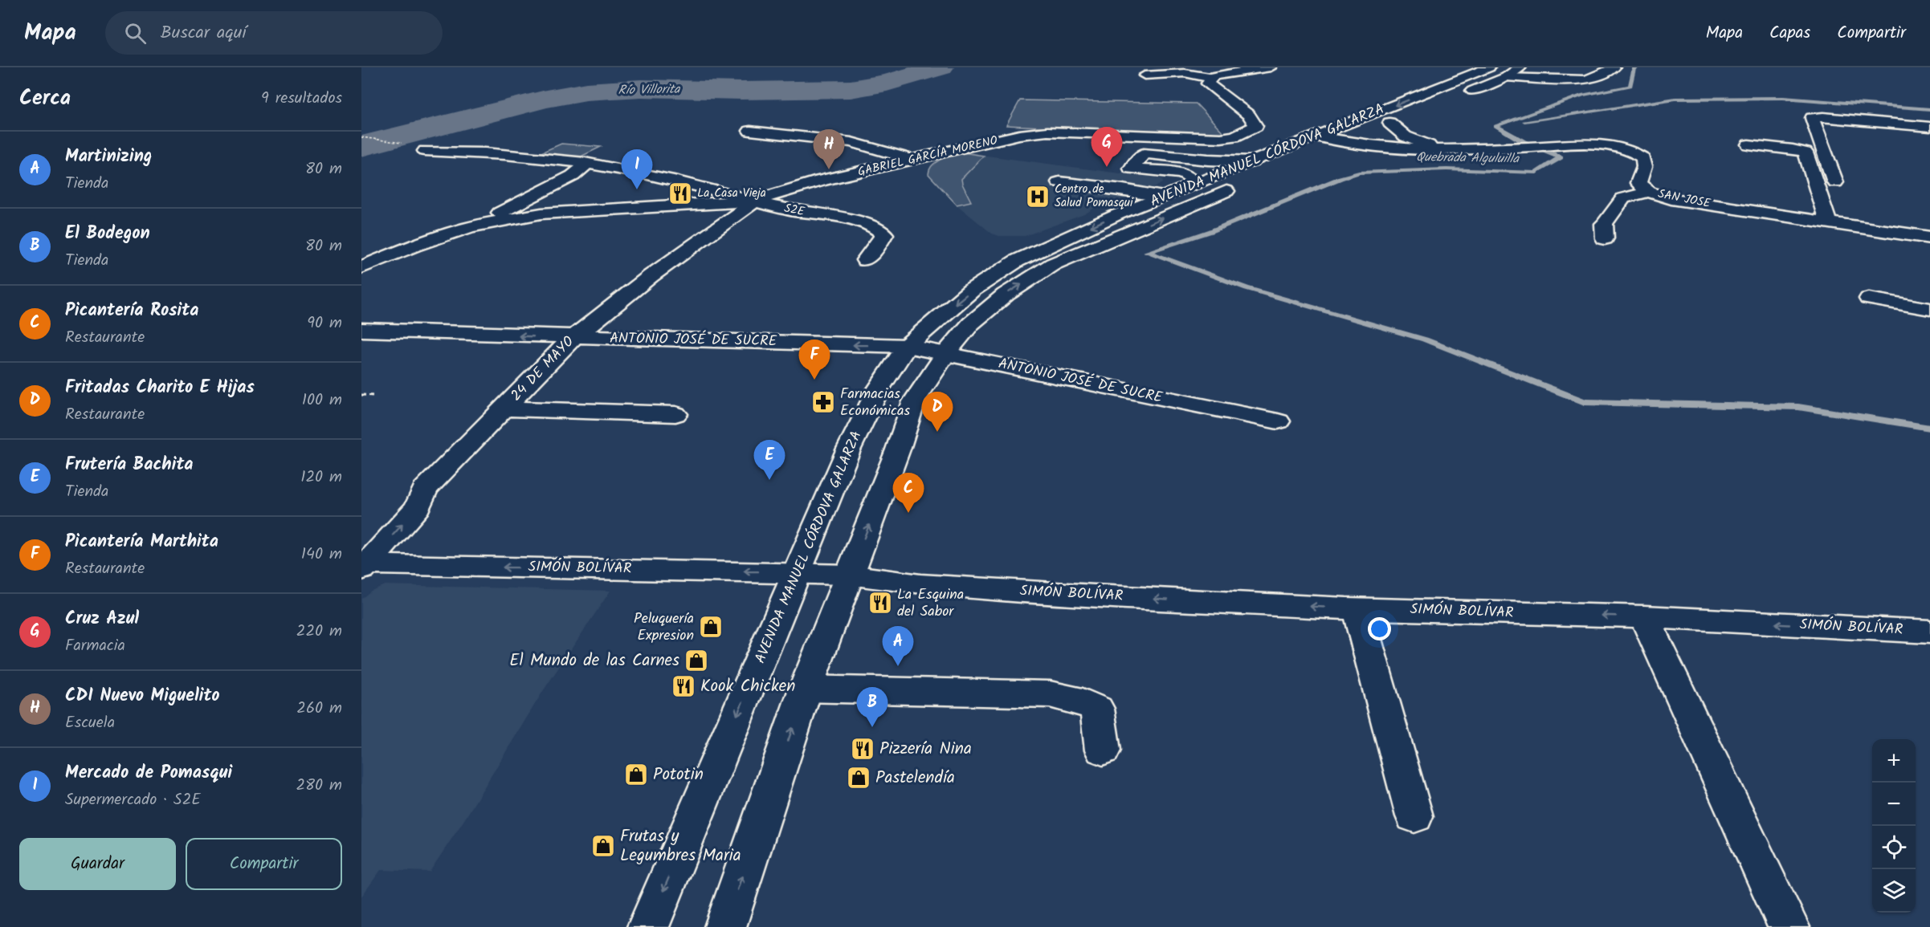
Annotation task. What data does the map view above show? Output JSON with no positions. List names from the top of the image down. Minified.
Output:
{"streets":{"street":["AVENIDA MANUEL CÓRDOVA GALARZA","GABRIEL GARCÍA MORENO","SAN JOSE","S2E","ANTONIO JOSÉ DE SUCRE","24 DE MAYO","SIMÓN BOLÍVAR"]},"crossings":[["AVENIDA MANUEL CÓRDOVA GALARZA","SAN JOSE"],["AVENIDA MANUEL CÓRDOVA GALARZA","ANTONIO JOSÉ DE SUCRE"],["AVENIDA MANUEL CÓRDOVA GALARZA","SIMÓN BOLÍVAR"],["GABRIEL GARCÍA MORENO","S2E"],["GABRIEL GARCÍA MORENO","24 DE MAYO"],["S2E","24 DE MAYO"],["ANTONIO JOSÉ DE SUCRE","24 DE MAYO"],["24 DE MAYO","SIMÓN BOLÍVAR"]],"one_way":["24 DE MAYO","SIMÓN BOLÍVAR"],"water":["Río Villorita","Quebrada Alguluilla"],"places":{"restaurant":["La Casa Vieja","La Esquina del Sabor","Kook Chicken","Pizzería Nina"],"hospital":["Centro de Salud Pomasqui"],"pharmacy":["Farmacias Económicas"],"shop":["Peluquería Expresion","El Mundo de las Carnes","Pototin","Pastelendía","Frutas y Legumbres Maria"]},"page":{"header":"Mapa","search":"Buscar aquí","nav":["Mapa","Capas","Compartir"],"heading":["Cerca","9 resultados"],"pins":["G","H","I","F","D","E","C","A","B"],"list":[{"mark":"A","name":"Martinizing","note":"Tienda","value":"80 m"},{"mark":"B","name":"El Bodegon","note":"Tienda","value":"80 m"},{"mark":"C","name":"Picantería Rosita","note":"Restaurante","value":"90 m"},{"mark":"D","name":"Fritadas Charito E Hijas","note":"Restaurante","value":"100 m"},{"mark":"E","name":"Frutería Bachita","note":"Tienda","value":"120 m"},{"mark":"F","name":"Picantería Marthita","note":"Restaurante","value":"140 m"},{"mark":"G","name":"Cruz Azul","note":"Farmacia","value":"220 m"},{"mark":"H","name":"CDI Nuevo Miguelito","note":"Escuela","value":"260 m"},{"mark":"I","name":"Mercado de Pomasqui","note":"Supermercado · S2E","value":"280 m"}],"map_buttons":["+","−"],"buttons":["Guardar","Compartir"]}}
